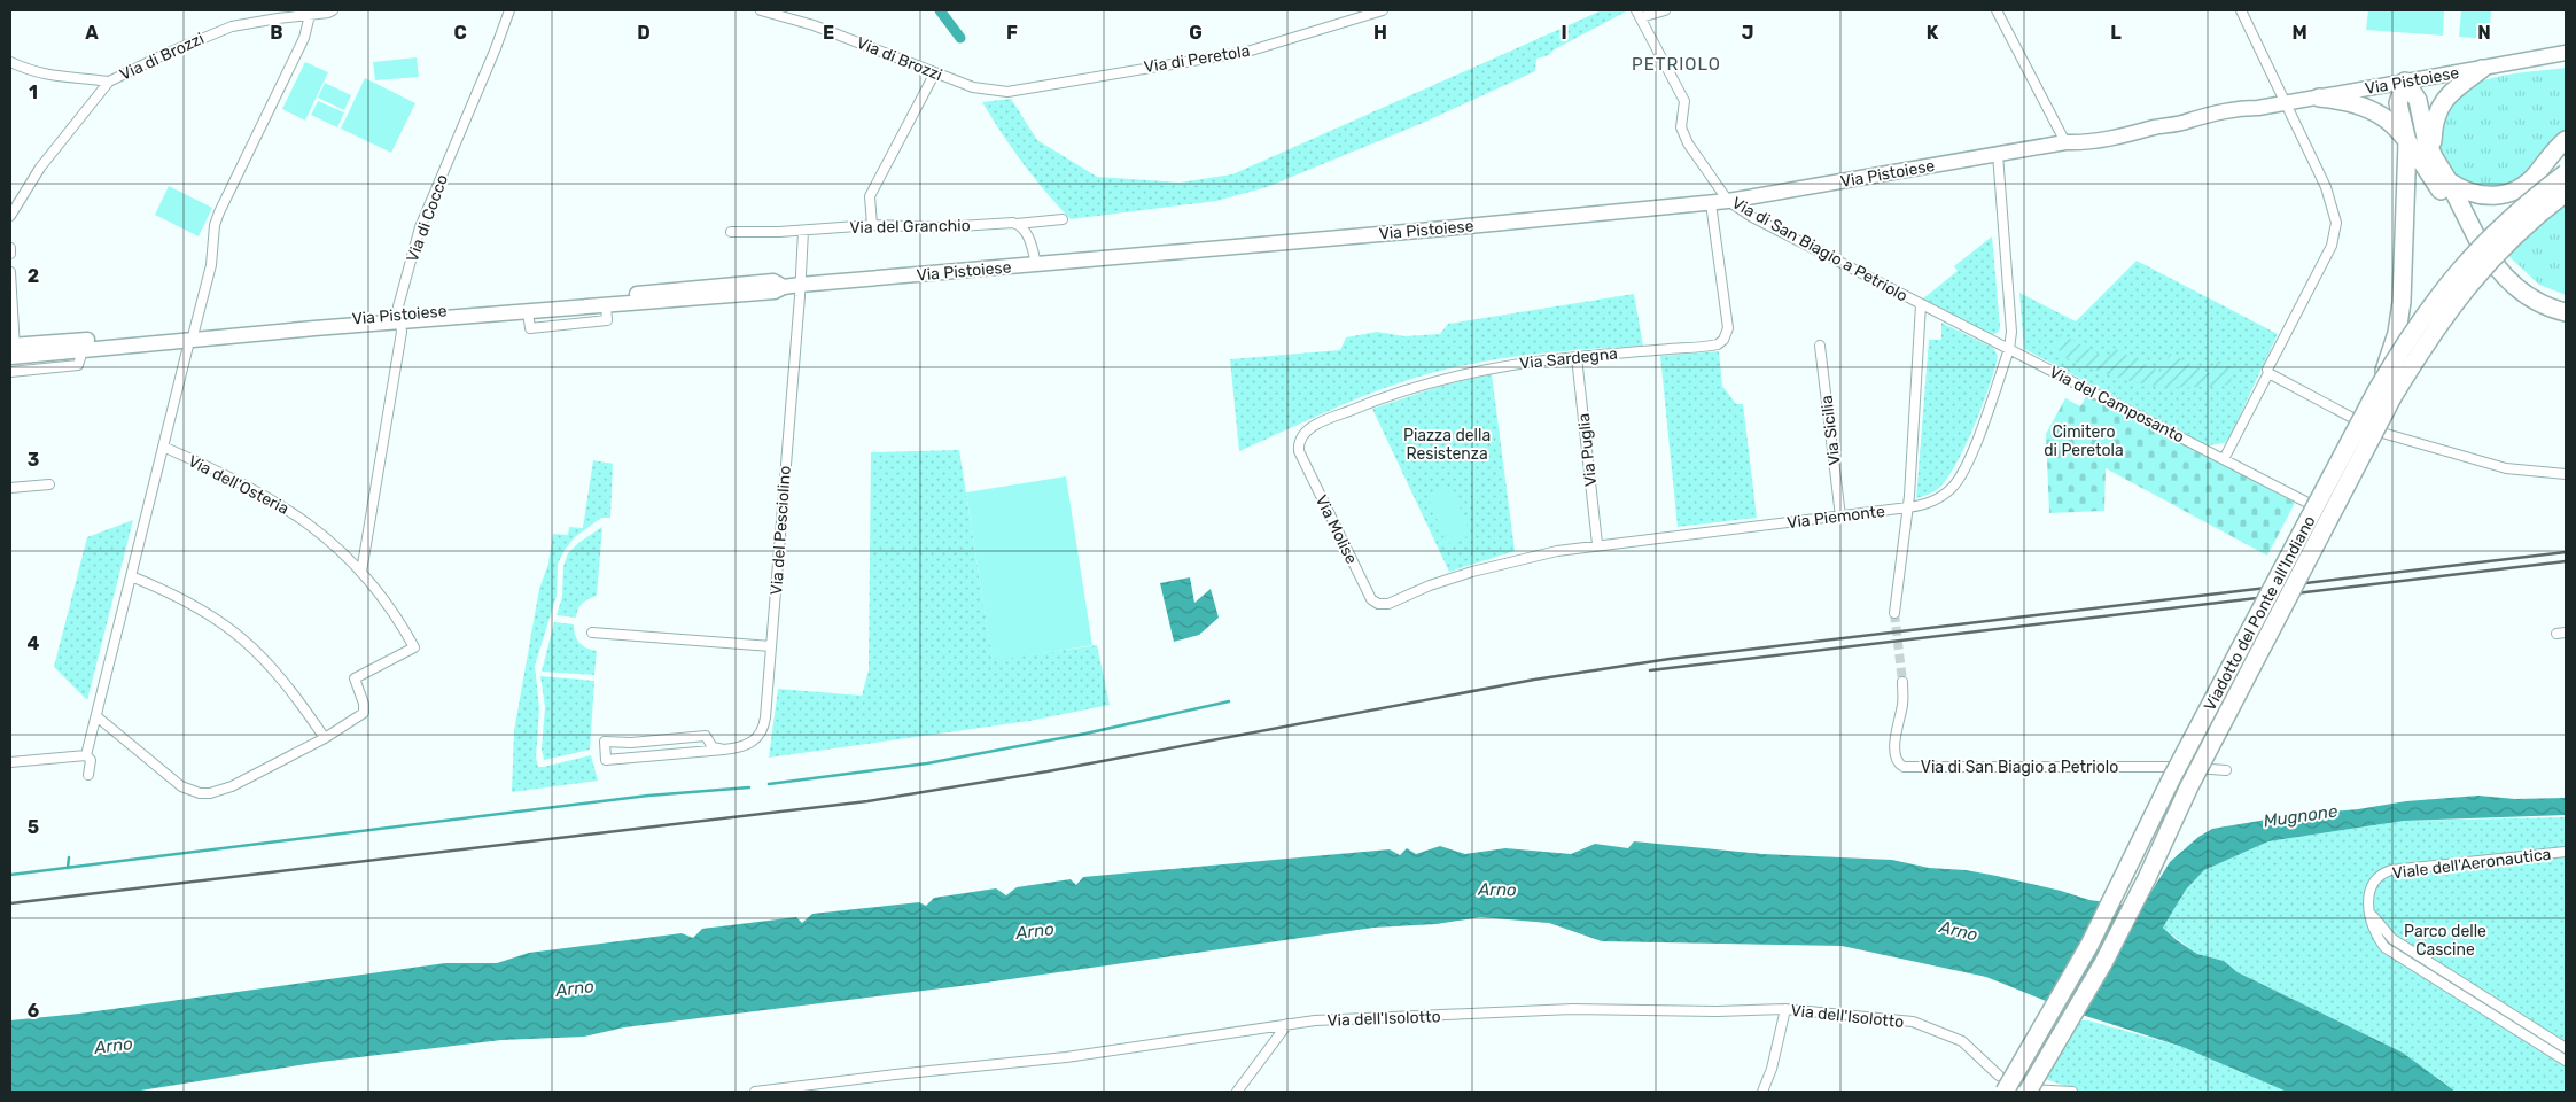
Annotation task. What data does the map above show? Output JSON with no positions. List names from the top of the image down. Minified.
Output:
{"streets":{"highway":["Viadotto del Ponte all'Indiano"],"main road":["Via Pistoiese"],"street":["Via di Brozzi","Via di Peretola","Via di Cocco","Via del Granchio","Via di San Biagio a Petriolo","Via Sardegna","Via del Camposanto","Via Sicilia","Via Puglia","Via dell'Osteria","Via Piemonte","Via Molise","Via del Pesciolino","Viale dell'Aeronautica","Via dell'Isolotto"]},"crossings":[["Via di Brozzi","Via di Peretola"],["Via Pistoiese","Via di Cocco"],["Via Pistoiese","Via di San Biagio a Petriolo"],["Via Pistoiese","Via Sardegna"],["Via Pistoiese","Via Piemonte"],["Via Pistoiese","Via del Pesciolino"],["Via di Cocco","Via dell'Osteria"],["Via di San Biagio a Petriolo","Via del Camposanto"],["Via di San Biagio a Petriolo","Via Piemonte"],["Via Sardegna","Via Puglia"],["Via Sardegna","Via Molise"],["Via del Camposanto","Via Piemonte"],["Via Sicilia","Via Piemonte"],["Via Puglia","Via Piemonte"],["Via Piemonte","Via Molise"],["Viadotto del Ponte all'Indiano","Via dell'Isolotto"]],"districts":["PETRIOLO"],"water":["Mugnone","Arno"],"parks":["Cimitero di Peretola","Piazza della Resistenza","Parco delle Cascine"],"grid":{"columns":["A","B","C","D","E","F","G","H","I","J","K","L","M","N"],"rows":["1","2","3","4","5","6"]}}
